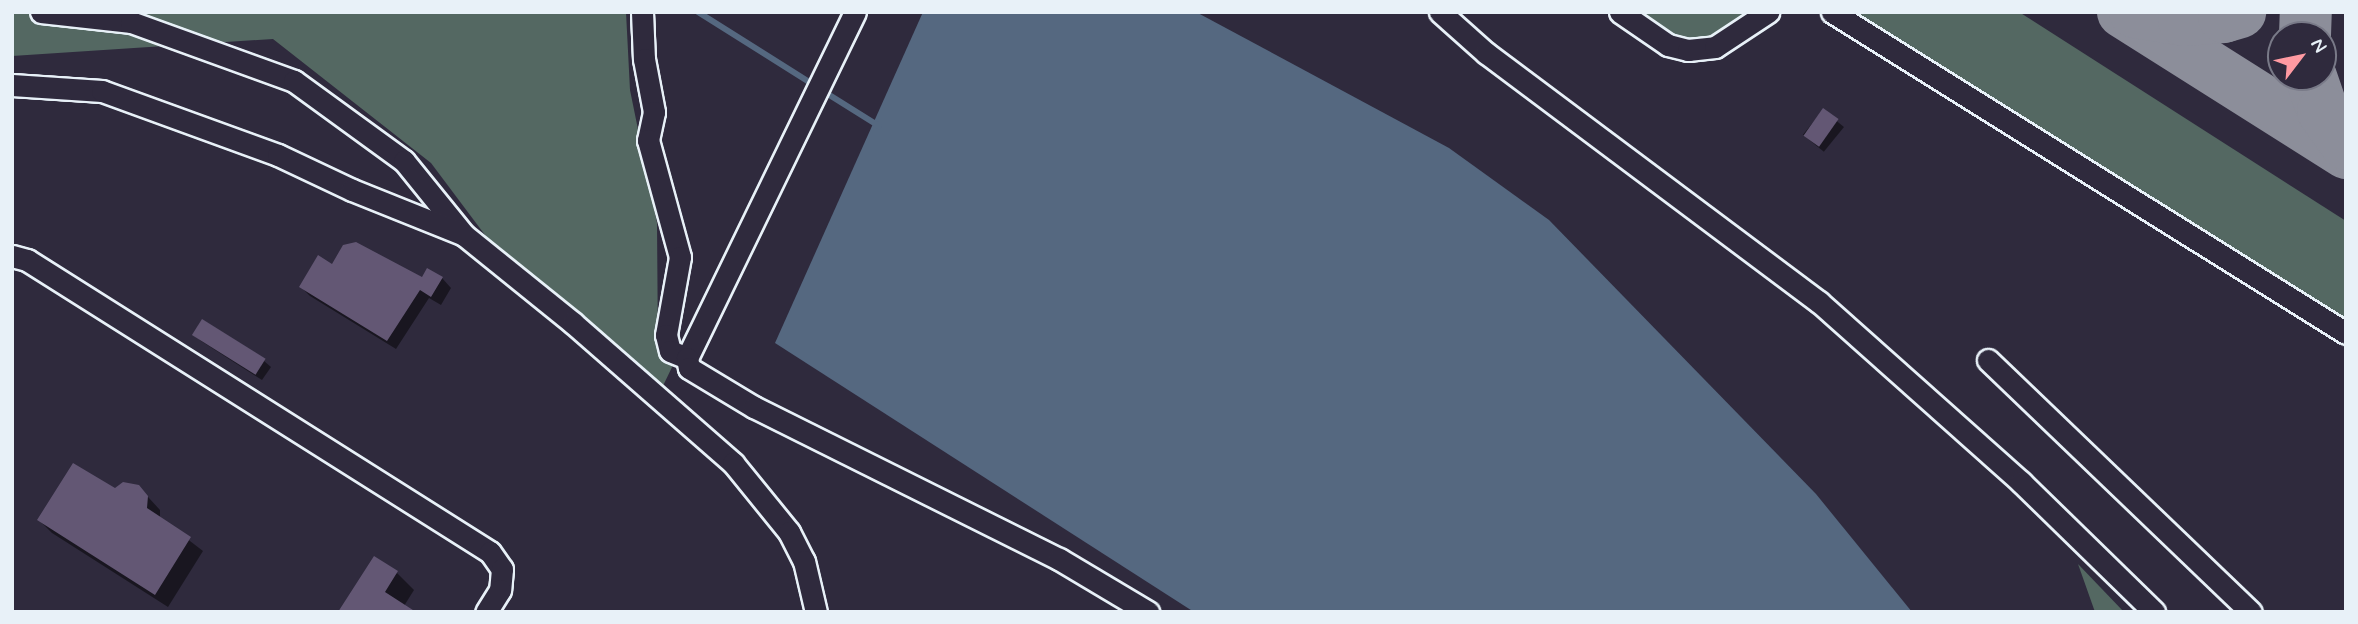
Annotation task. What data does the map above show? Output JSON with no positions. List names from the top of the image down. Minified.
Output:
{"north":"top right"}
